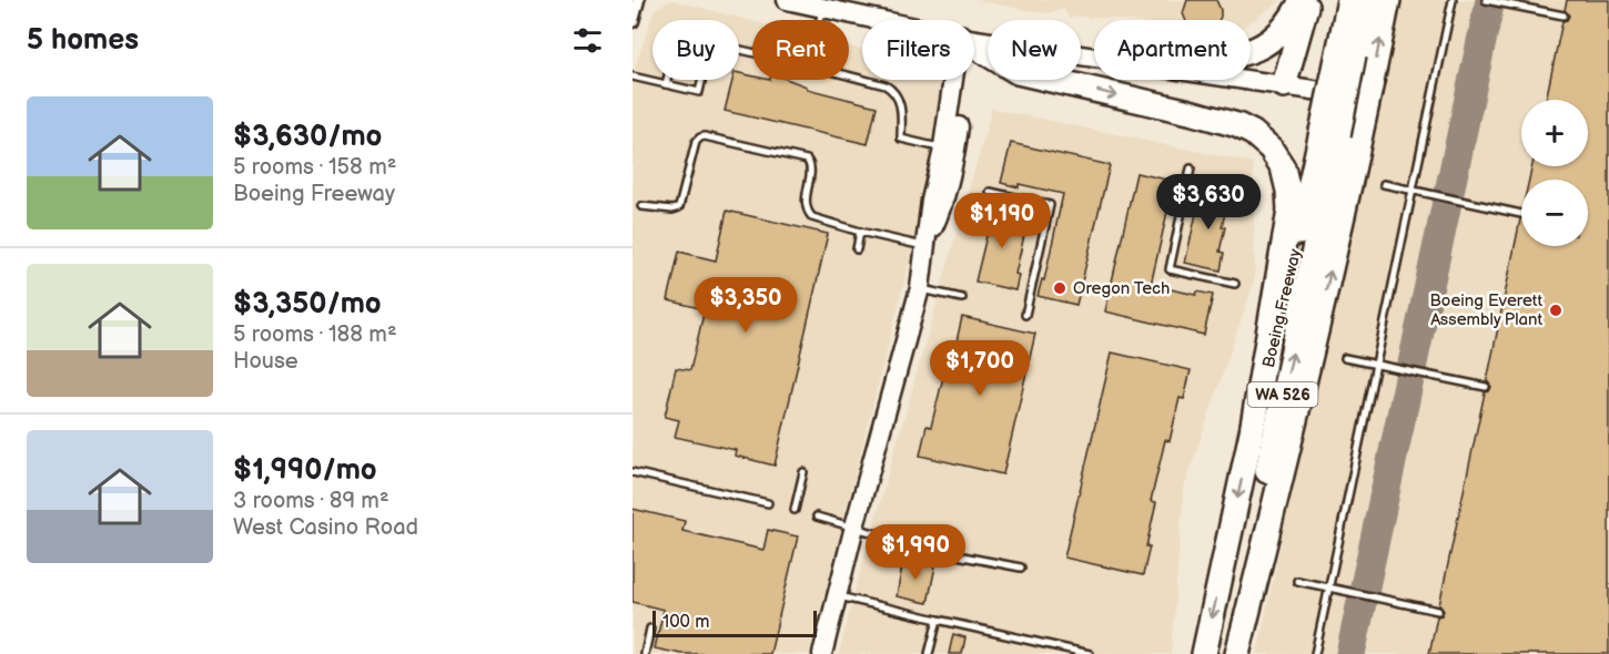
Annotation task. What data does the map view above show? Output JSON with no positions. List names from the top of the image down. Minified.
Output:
{"streets":{"highway":["Boeing Freeway","WA 526"]},"places":["Oregon Tech","Boeing Everett Assembly Plant"],"scale_bar":"100 m","page":{"heading":"5 homes","chip":["Buy","Rent","Filters","New","Apartment"],"list":[{"name":"$3,630/mo","note":"5 rooms · 158 m² · Boeing Freeway"},{"name":"$3,350/mo","note":"5 rooms · 188 m² · House"},{"name":"$1,990/mo","note":"3 rooms · 89 m² · West Casino Road"}],"map_buttons":["+","−"],"price":["$3,630","$1,190","$3,350","$1,700","$1,990"],"scale":"100 m"}}
